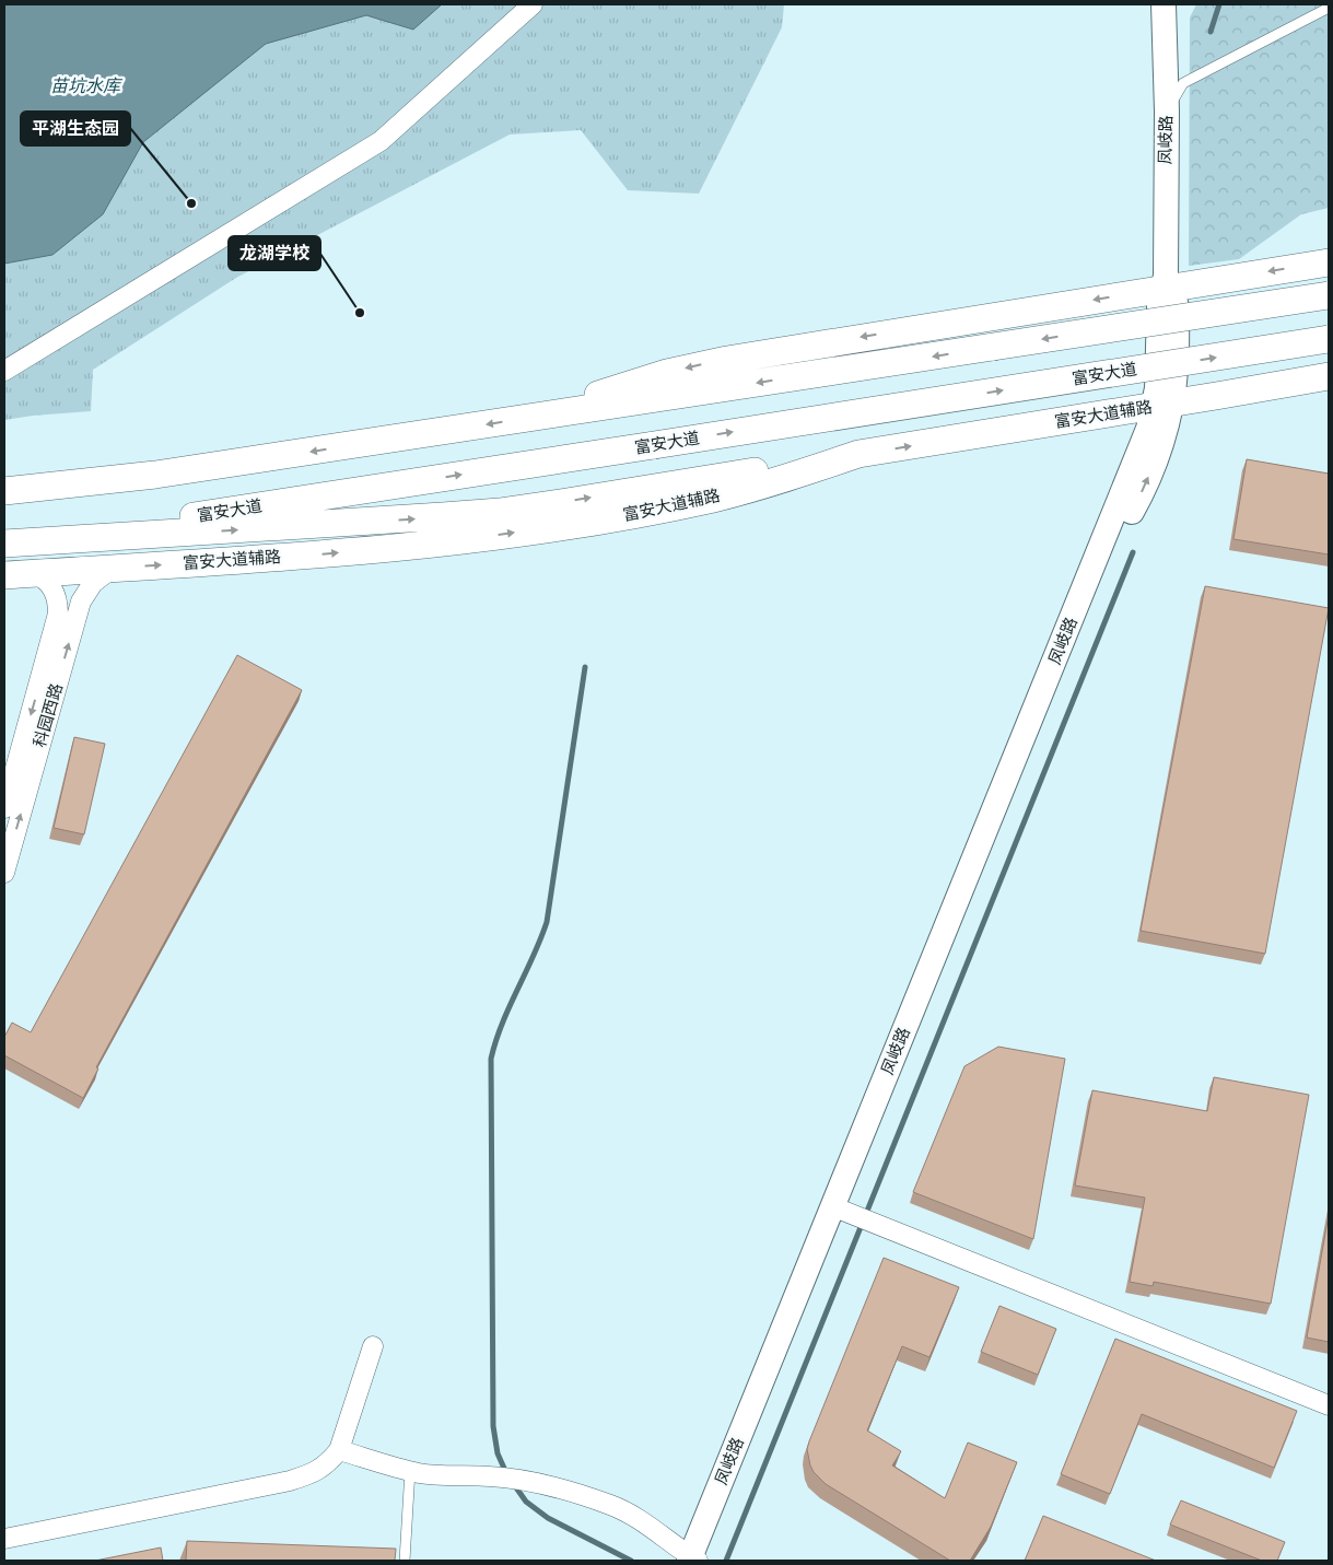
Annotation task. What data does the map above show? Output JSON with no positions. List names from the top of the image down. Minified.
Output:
{"streets":{"main road":["富安大道","富安大道辅路"],"street":["凤岐路","科园西路"]},"crossings":[["凤岐路","富安大道辅路"],["富安大道辅路","科园西路"]],"water":["苗坑水库"],"places":["平湖生态园","龙湖学校"]}
